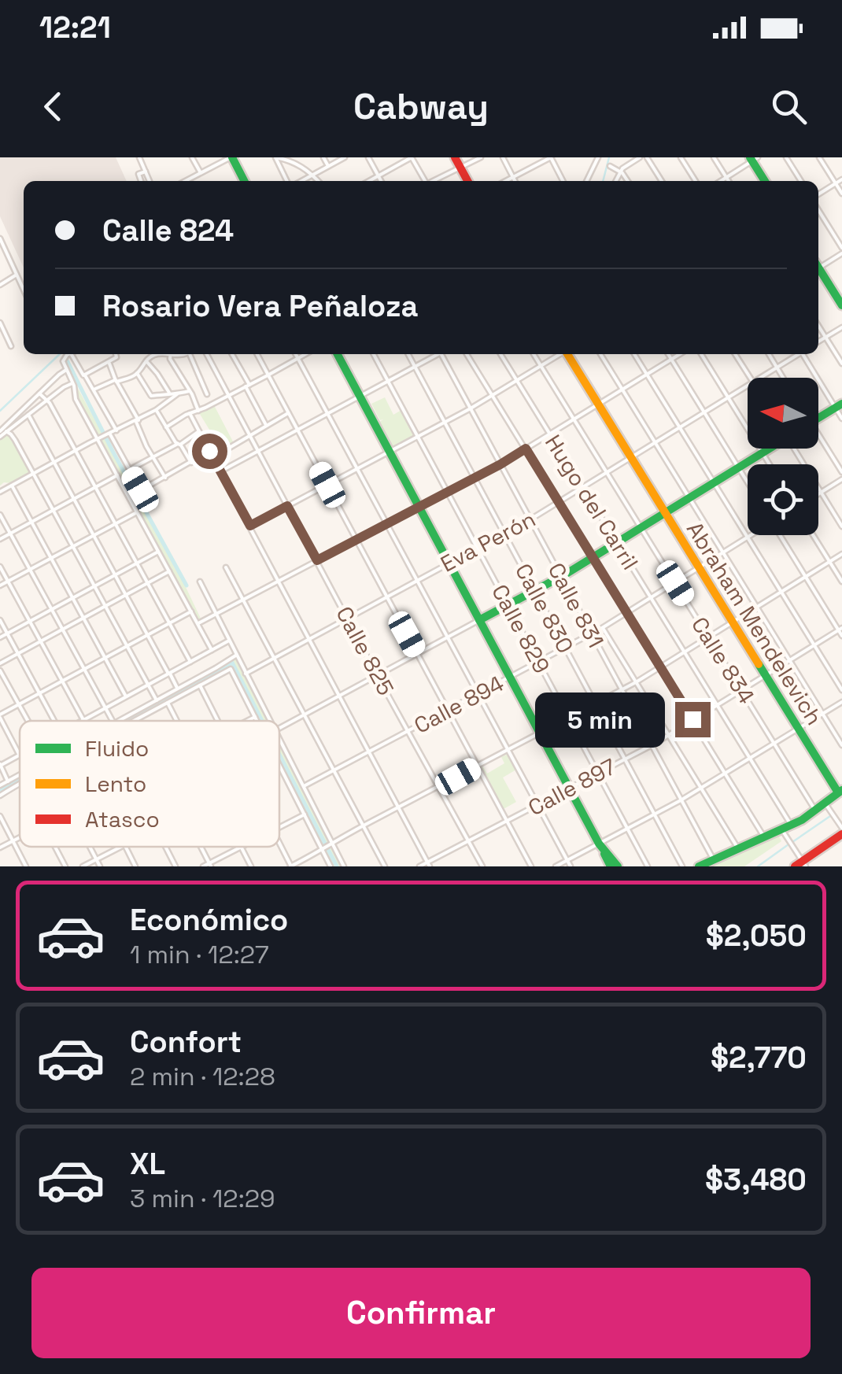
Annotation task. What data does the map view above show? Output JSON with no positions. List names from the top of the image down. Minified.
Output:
{"streets":{"street":["Hugo del Carril","Eva Perón","Calle 831","Calle 830","Abraham Mendelevich","Calle 829","Calle 825","Calle 834","Calle 894","Calle 897"]},"crossings":[["Hugo del Carril","Eva Perón"],["Hugo del Carril","Calle 894"],["Hugo del Carril","Calle 897"],["Eva Perón","Calle 831"],["Eva Perón","Calle 830"],["Eva Perón","Abraham Mendelevich"],["Eva Perón","Calle 829"],["Eva Perón","Calle 825"],["Eva Perón","Calle 834"],["Calle 831","Calle 894"],["Calle 831","Calle 897"],["Calle 830","Calle 894"],["Calle 830","Calle 897"],["Abraham Mendelevich","Calle 894"],["Abraham Mendelevich","Calle 897"],["Calle 829","Calle 894"],["Calle 829","Calle 897"],["Calle 825","Calle 894"],["Calle 825","Calle 897"],["Calle 834","Calle 894"],["Calle 834","Calle 897"]],"legend":["Fluido","Lento","Atasco"],"north":"left","page":{"status":"12:21","header":"Cabway","banner":["Calle 824","Rosario Vera Peñaloza"],"bubble":"5 min","list":[{"name":"Económico","note":"1 min · 12:27","value":"$2,050"},{"name":"Confort","note":"2 min · 12:28","value":"$2,770"},{"name":"XL","note":"3 min · 12:29","value":"$3,480"}],"buttons":"Confirmar"}}
